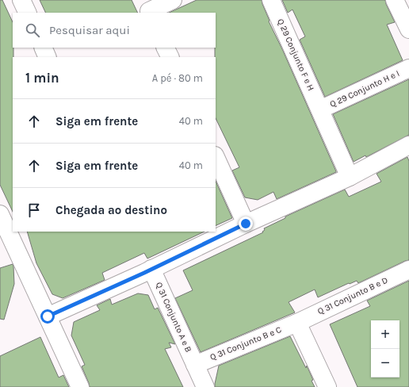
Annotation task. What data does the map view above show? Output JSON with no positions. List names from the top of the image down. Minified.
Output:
{"streets":{"street":["Q 29 Conjunto F e H","Q 29 Conjunto H e I","Q 31 Conjunto B e D","Q 31 Conjunto A e B","Q 31 Conjunto B e C"]},"crossings":[["Q 29 Conjunto F e H","Q 29 Conjunto H e I"],["Q 31 Conjunto B e D","Q 31 Conjunto B e C"],["Q 31 Conjunto A e B","Q 31 Conjunto B e C"]],"page":{"search":"Pesquisar aqui","heading":["1 min","A pé · 80 m"],"list":[["Siga em frente","40 m"],["Siga em frente","40 m"],"Chegada ao destino"],"map_buttons":["+","−"]}}
